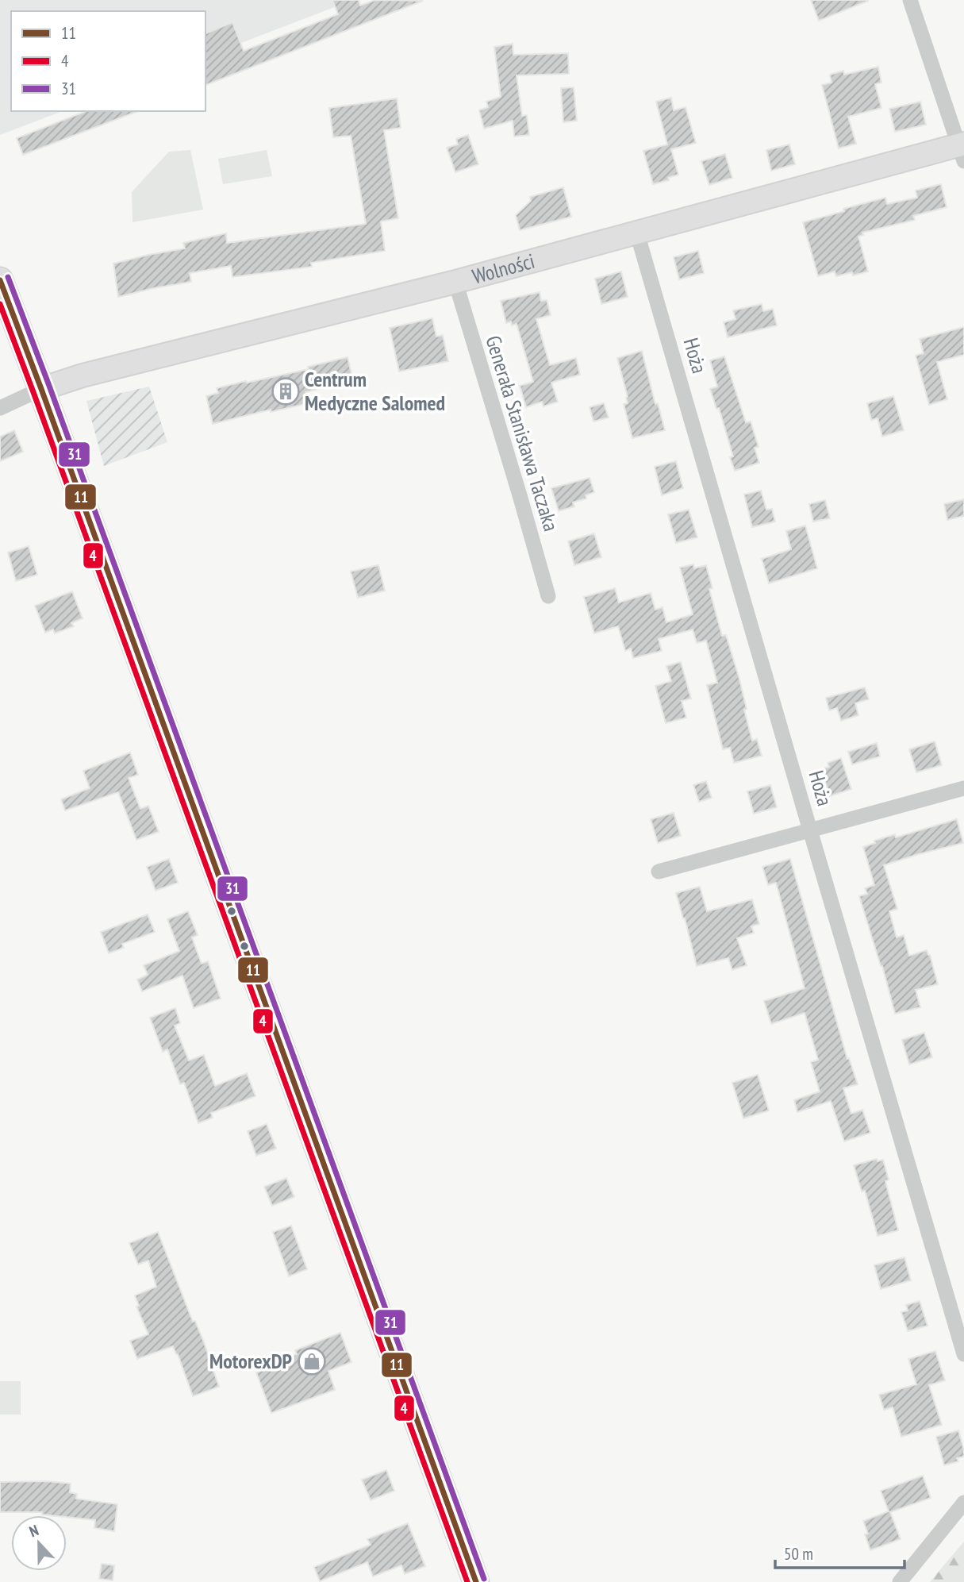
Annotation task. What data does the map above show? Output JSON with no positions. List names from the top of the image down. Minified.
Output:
{"streets":{"street":["Wolności","Hoża","Generała Stanisława Taczaka"]},"crossings":[["Wolności","Hoża"],["Wolności","Generała Stanisława Taczaka"]],"places":{"building":["Centrum Medyczne Salomed"],"shop":["MotorexDP"]},"lines":["transit line 31","transit line 11","transit line 4"],"legend":["11","4","31"],"scale_bar":"50 m","north":"top"}
